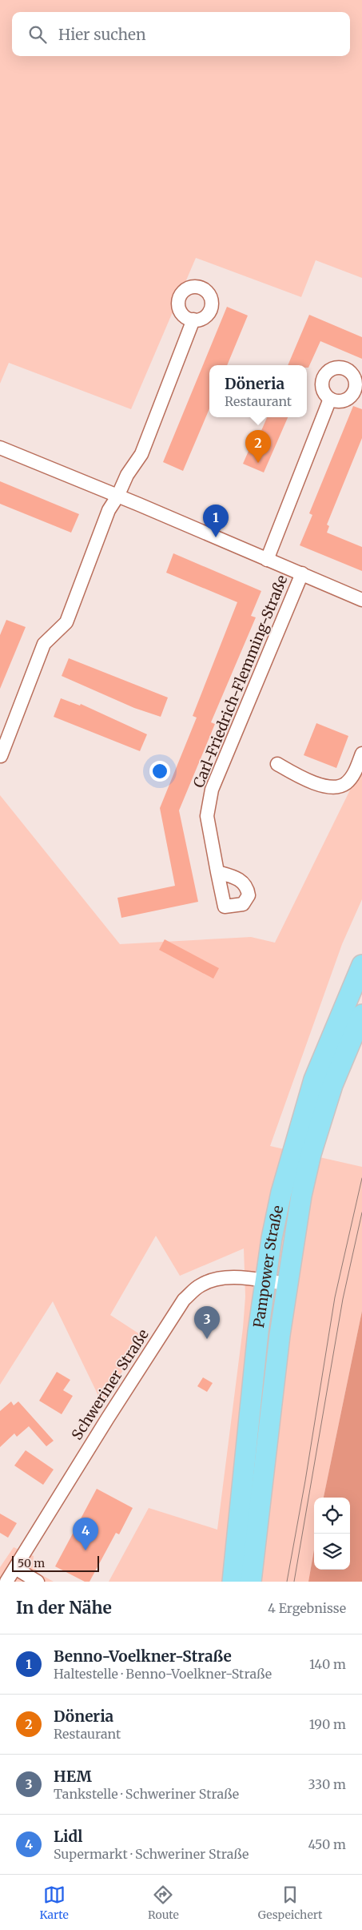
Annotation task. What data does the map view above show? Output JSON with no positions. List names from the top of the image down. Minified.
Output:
{"streets":{"main road":["Pampower Straße"],"street":["Carl-Friedrich-Flemming-Straße","Schweriner Straße"]},"crossings":[["Pampower Straße","Schweriner Straße"]],"scale_bar":"50 m","page":{"search":"Hier suchen","popup":["Döneria","Restaurant"],"pins":["2","1","3","4"],"scale":"50 m","heading":["In der Nähe","4 Ergebnisse"],"list":[{"mark":"1","name":"Benno-Voelkner-Straße","note":"Haltestelle · Benno-Voelkner-Straße","value":"140 m"},{"mark":"2","name":"Döneria","note":"Restaurant","value":"190 m"},{"mark":"3","name":"HEM","note":"Tankstelle · Schweriner Straße","value":"330 m"},{"mark":"4","name":"Lidl","note":"Supermarkt · Schweriner Straße","value":"450 m"}],"nav":["Karte","Route","Gespeichert"]}}
